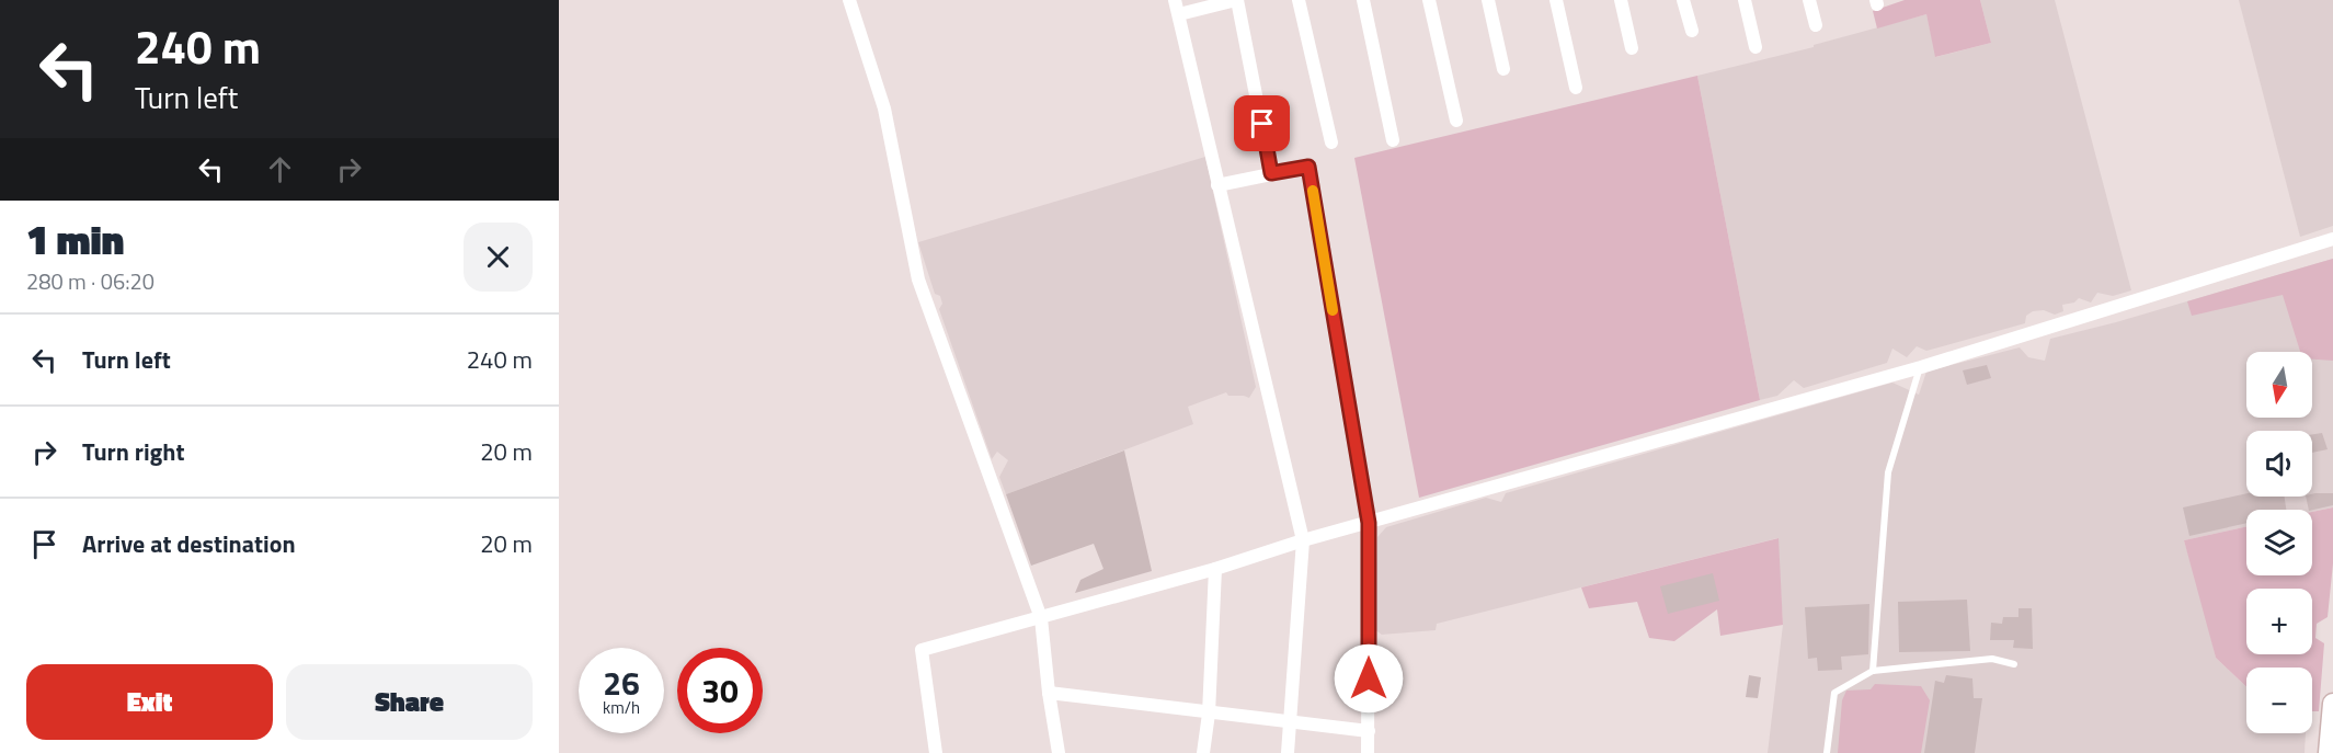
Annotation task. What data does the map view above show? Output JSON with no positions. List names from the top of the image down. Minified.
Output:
{"north":"bottom","page":{"turn":["240 m","Turn left"],"heading":["1 min","280 m · 06:20"],"list":[{"name":"Turn left","value":"240 m"},{"name":"Turn right","value":"20 m"},{"name":"Arrive at destination","value":"20 m"}],"map_buttons":["+","−"],"speed":"26 km/h","limit":"30","buttons":["Exit","Share"]}}
